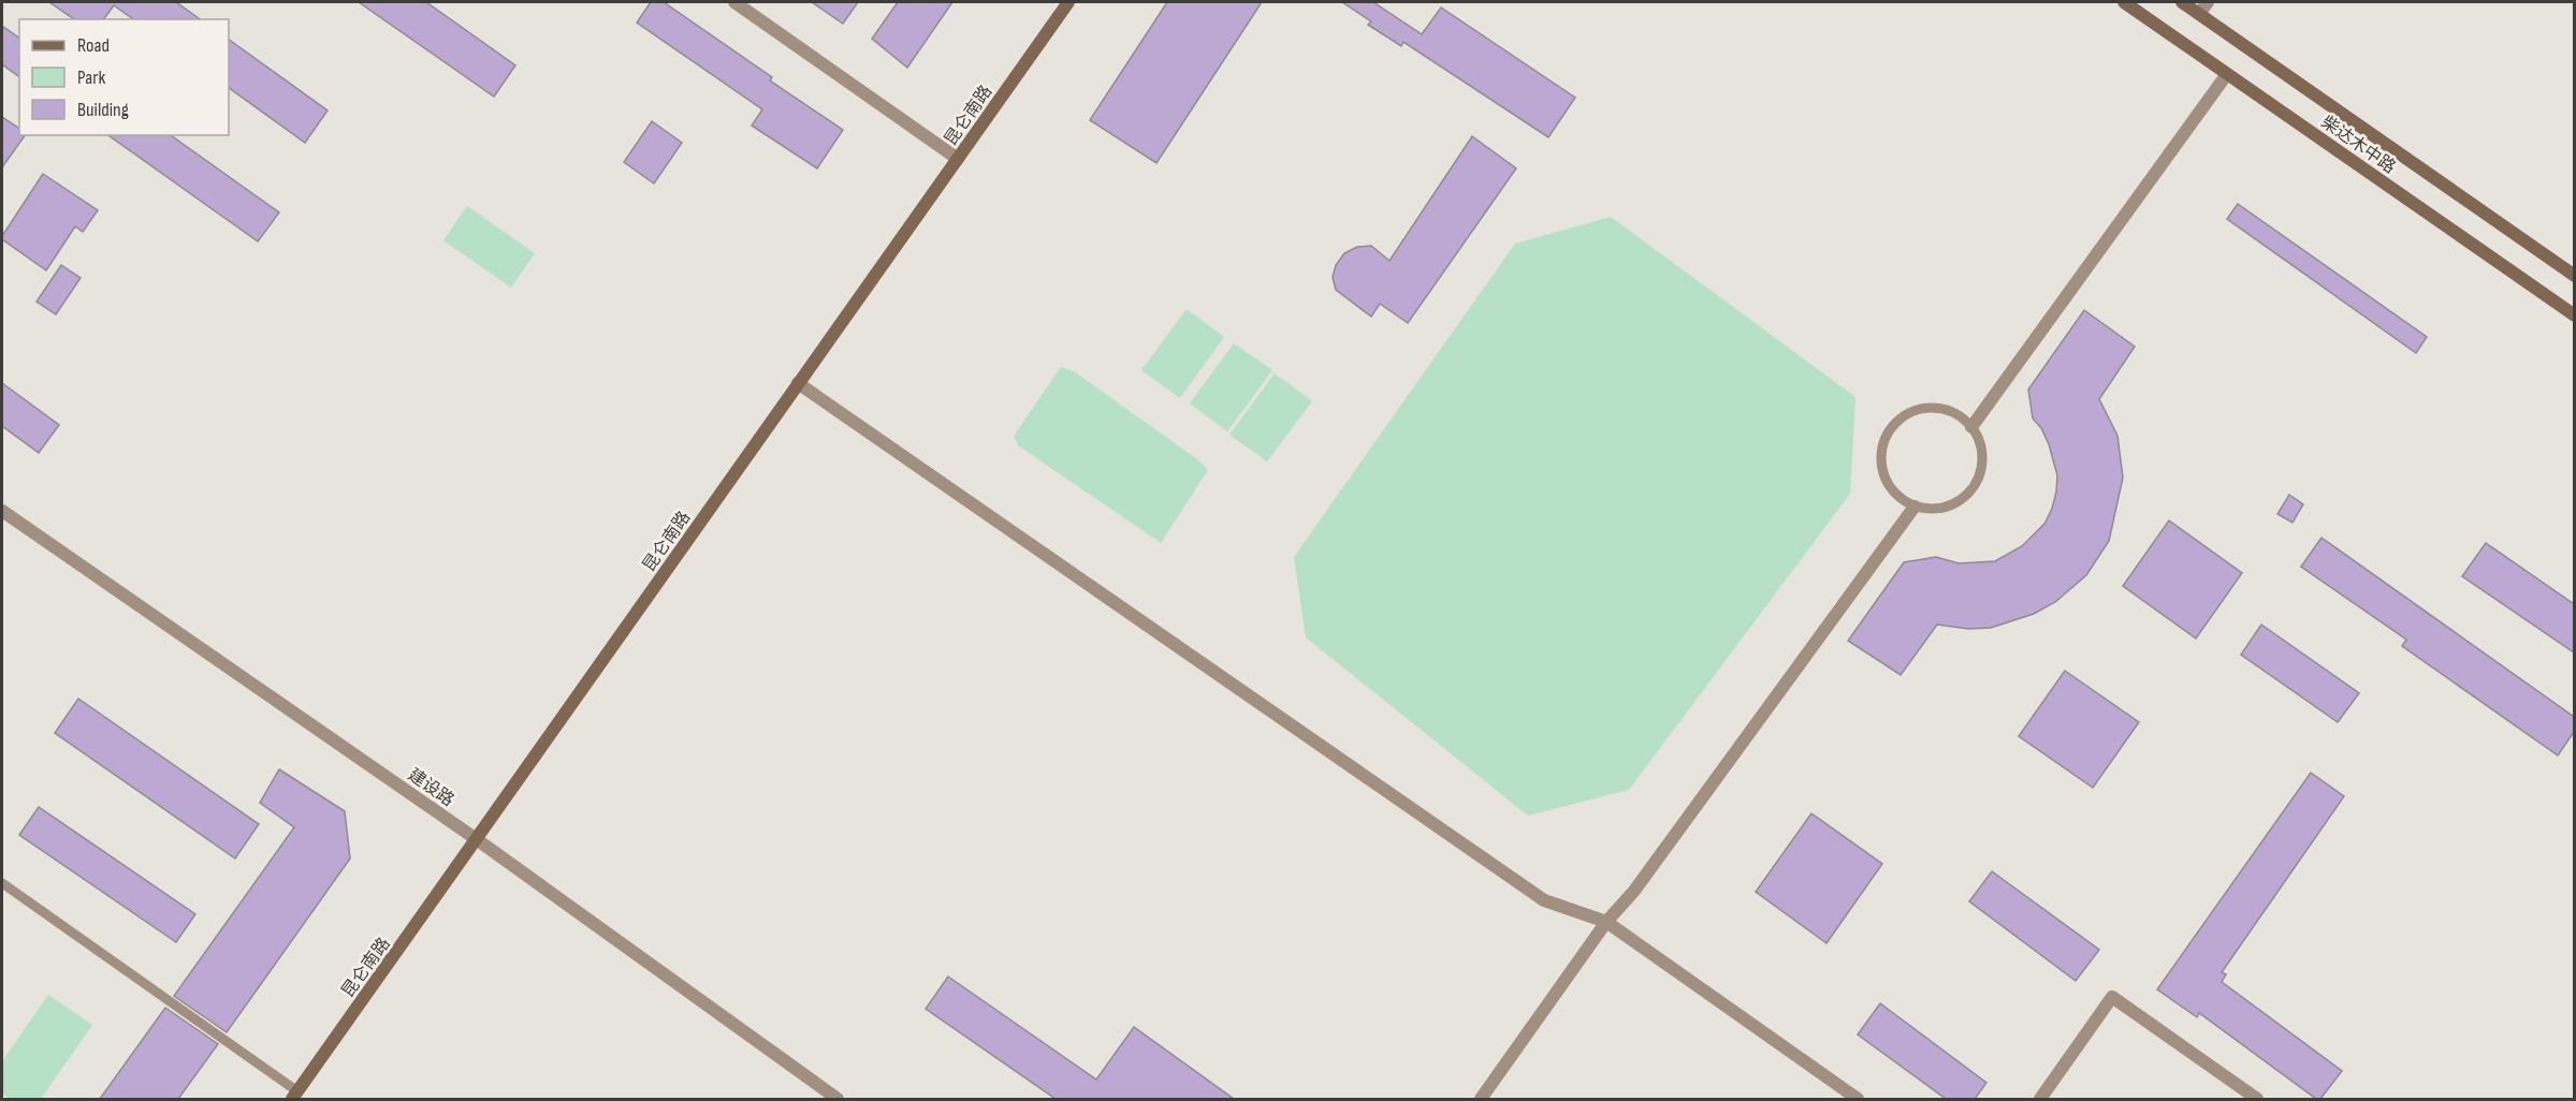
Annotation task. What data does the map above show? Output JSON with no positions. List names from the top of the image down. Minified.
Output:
{"streets":{"main road":["昆仑南路","柴达木中路"],"street":["建设路"]},"crossings":[["昆仑南路","建设路"]],"legend":["Road","Park","Building"]}
